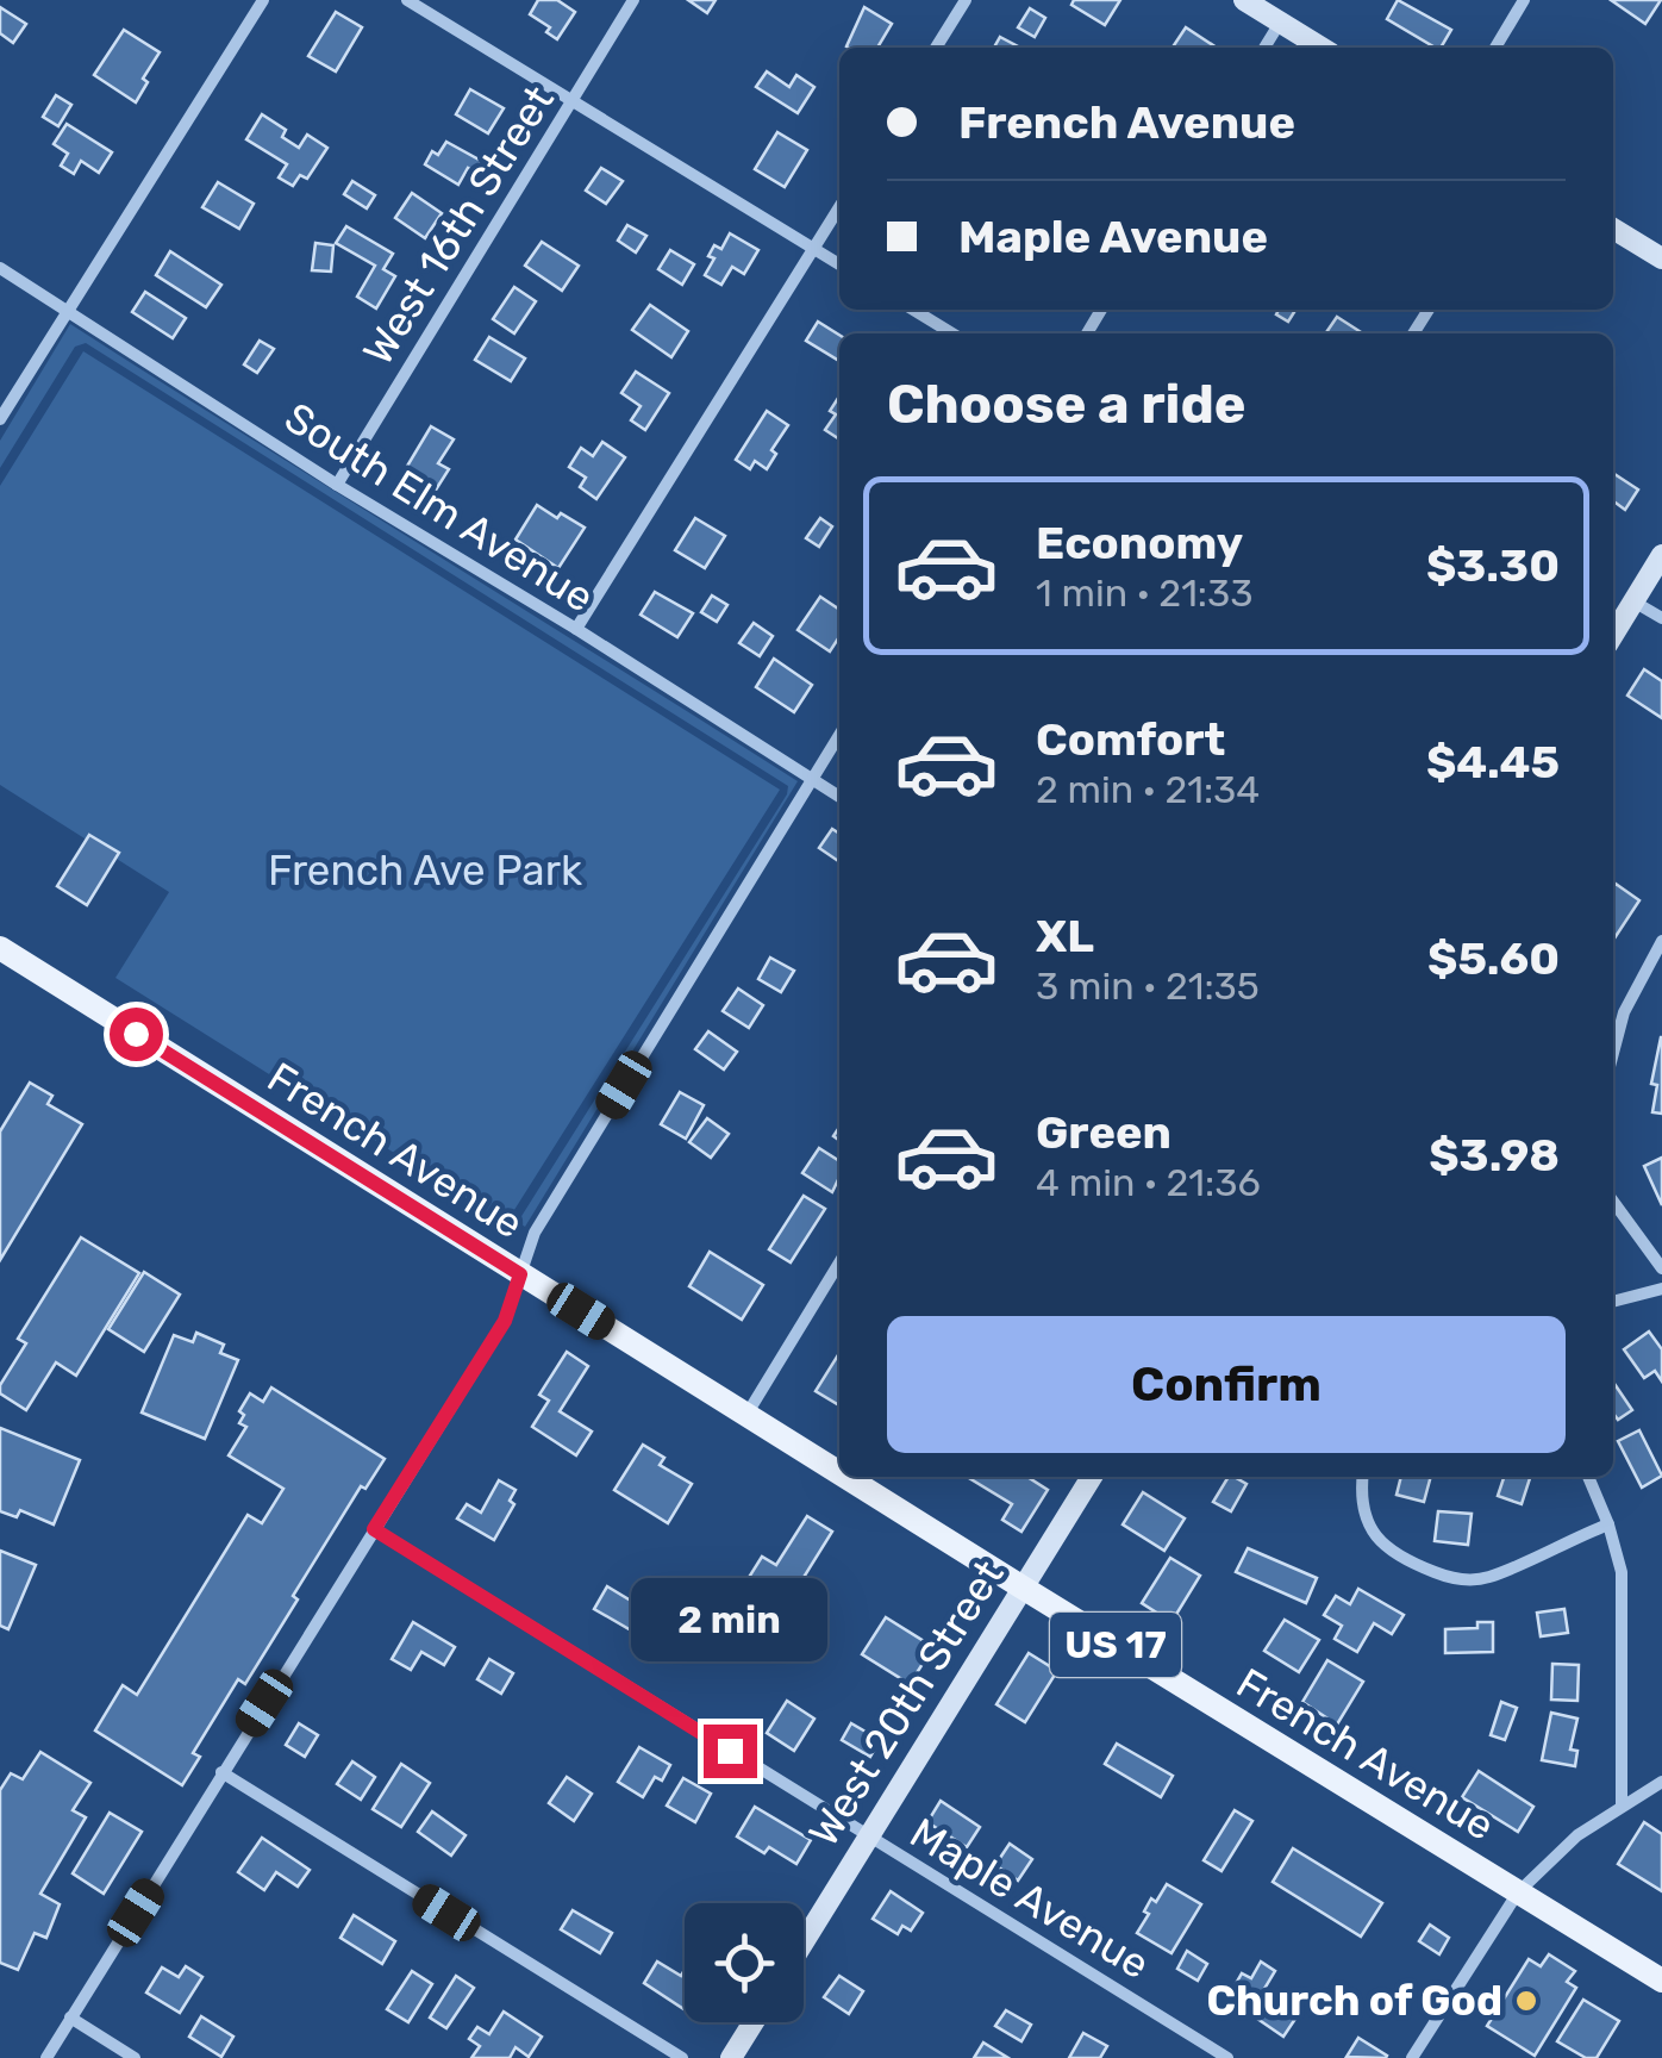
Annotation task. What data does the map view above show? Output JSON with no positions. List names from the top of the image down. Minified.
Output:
{"streets":{"main road":["French Avenue","US 17"],"street":["West 16th Street","South Elm Avenue","West 20th Street","Maple Avenue"]},"crossings":[["West 16th Street","South Elm Avenue"],["French Avenue","West 20th Street"],["West 20th Street","Maple Avenue"]],"parks":["French Ave Park"],"places":["Church of God"],"page":{"banner":["French Avenue","Maple Avenue"],"heading":"Choose a ride","list":[{"name":"Economy","note":"1 min · 21:33","value":"$3.30"},{"name":"Comfort","note":"2 min · 21:34","value":"$4.45"},{"name":"XL","note":"3 min · 21:35","value":"$5.60"},{"name":"Green","note":"4 min · 21:36","value":"$3.98"}],"buttons":"Confirm","bubble":"2 min"}}
